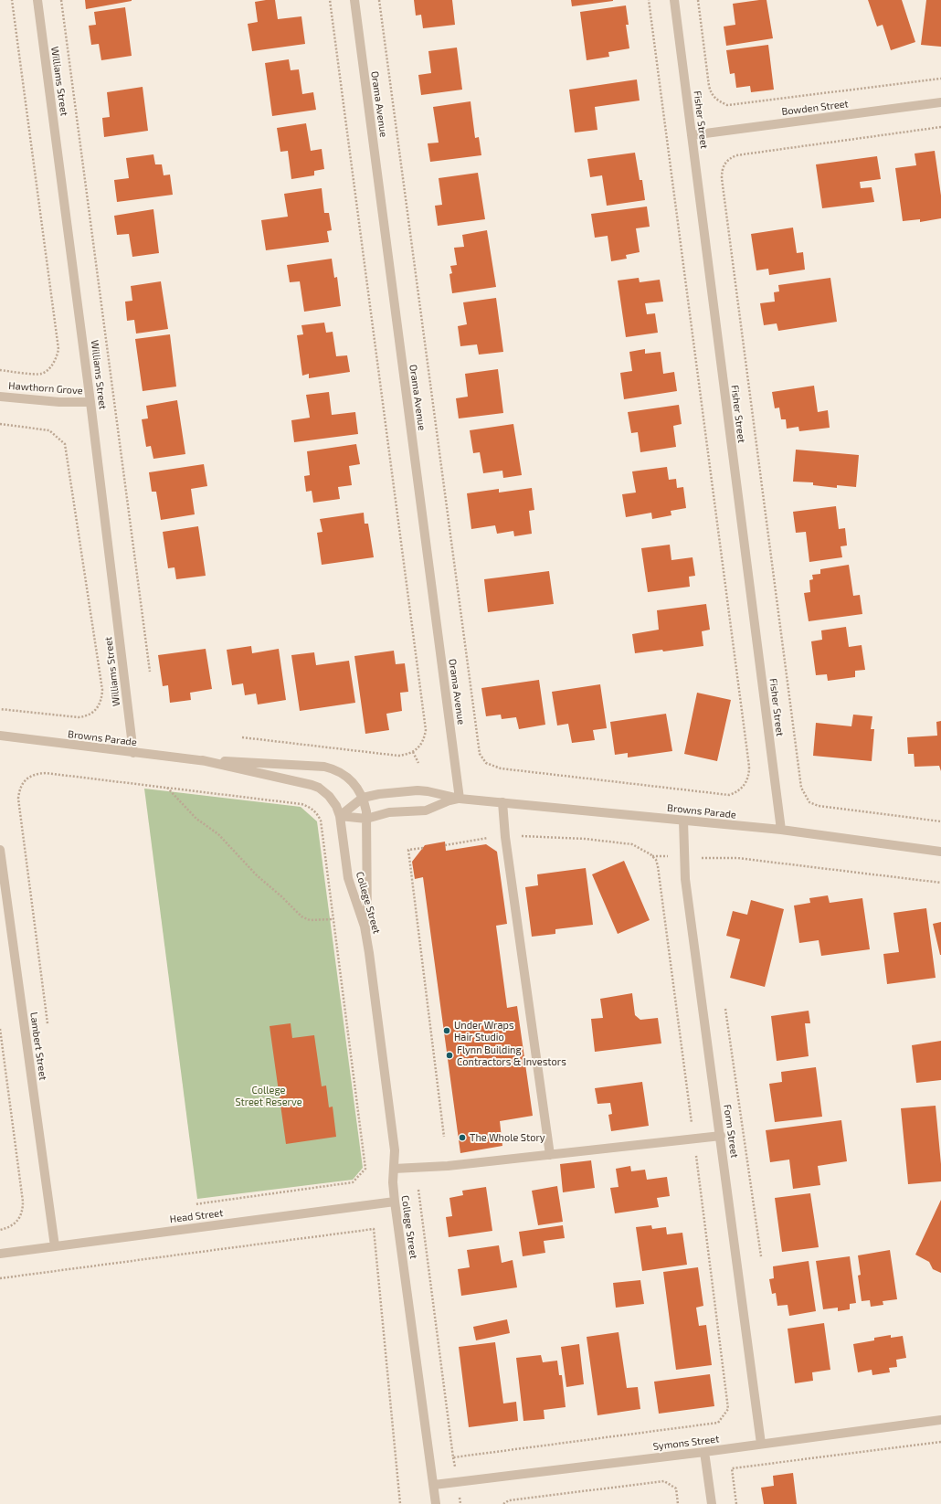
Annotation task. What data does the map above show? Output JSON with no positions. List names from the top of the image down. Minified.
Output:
{"streets":{"street":["Williams Street","Orama Avenue","Bowden Street","Fisher Street","Hawthorn Grove","Browns Parade","College Street","Lambert Street","Form Street","Head Street","Symons Street"]},"crossings":[["Williams Street","Hawthorn Grove"],["Williams Street","Browns Parade"],["Orama Avenue","Browns Parade"],["Bowden Street","Fisher Street"],["Fisher Street","Browns Parade"],["Browns Parade","College Street"],["Browns Parade","Form Street"],["College Street","Head Street"],["College Street","Symons Street"],["Lambert Street","Head Street"],["Form Street","Symons Street"]],"parks":["College Street Reserve"],"places":["Under Wraps Hair Studio","Flynn Building Contractors & Investors","The Whole Story"]}
